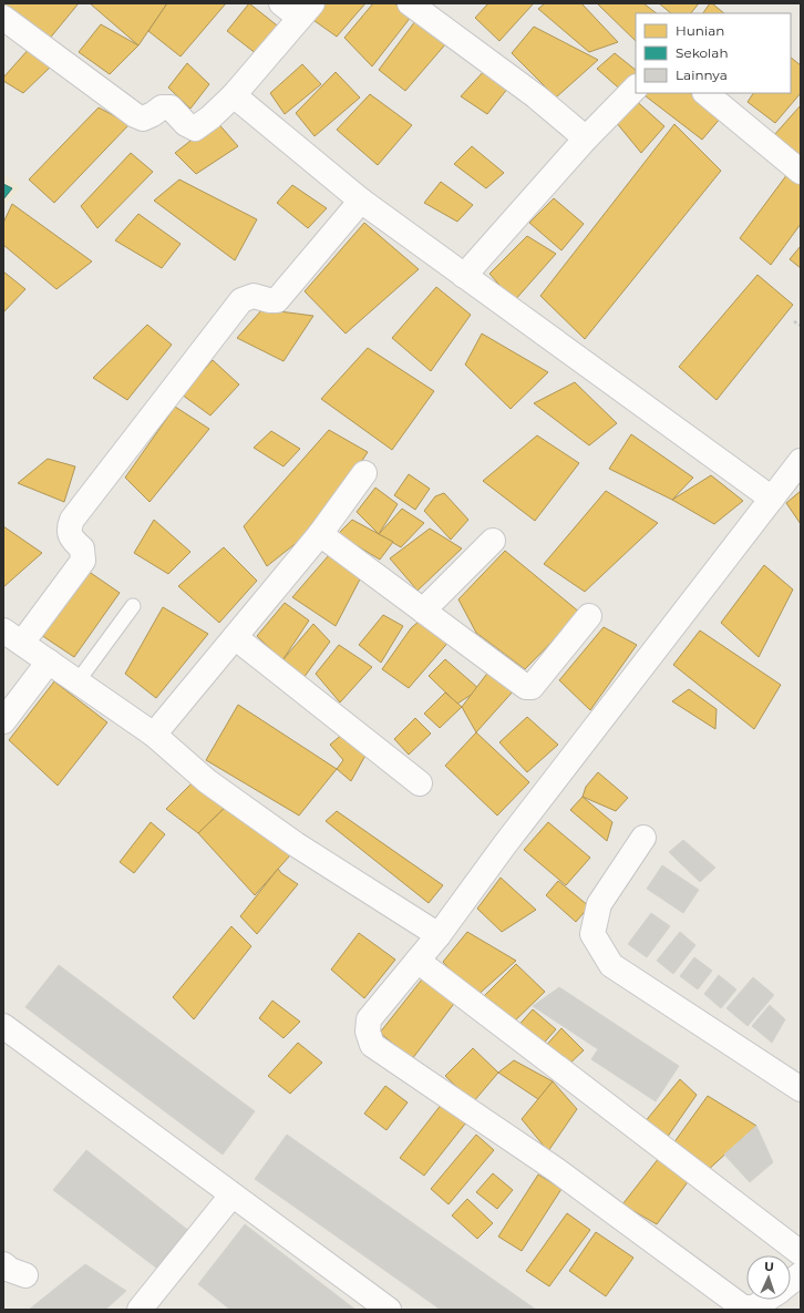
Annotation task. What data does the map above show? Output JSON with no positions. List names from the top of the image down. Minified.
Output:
{"legend":["Hunian","Sekolah","Lainnya"],"north":"top"}
